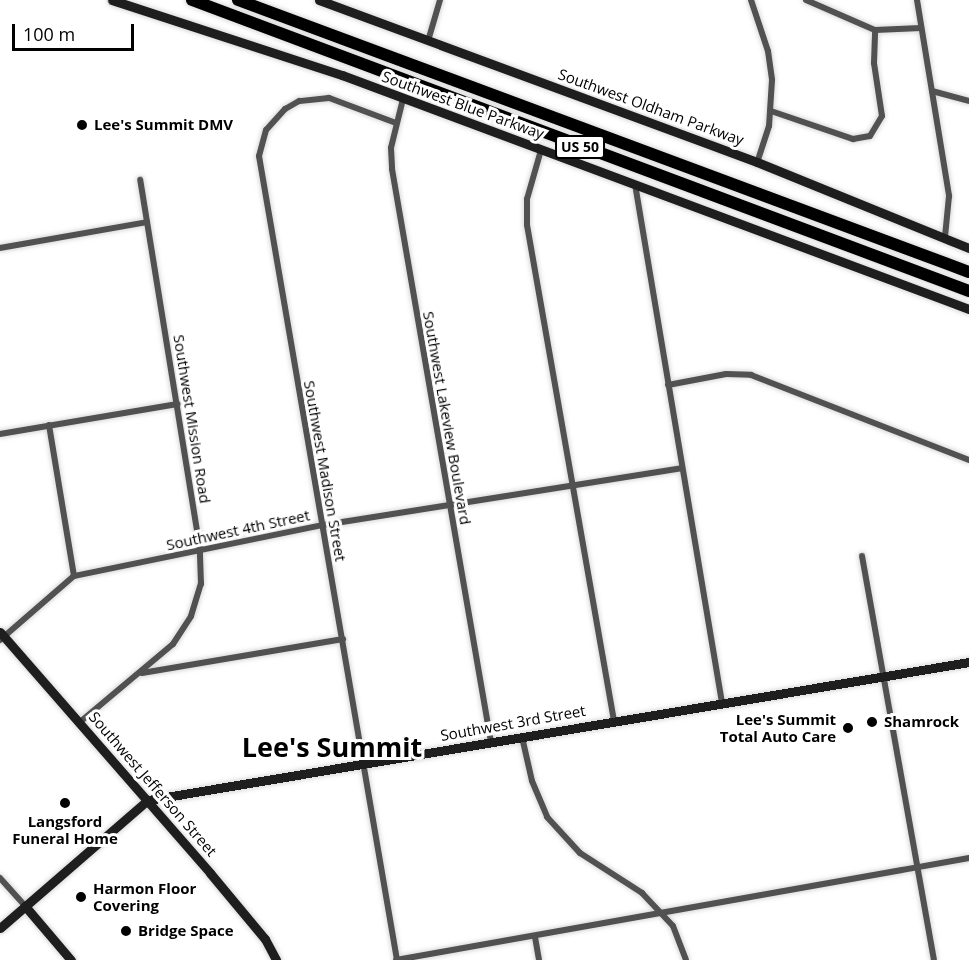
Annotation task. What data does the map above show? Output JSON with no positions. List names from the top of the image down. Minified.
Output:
{"streets":{"highway":["US 50"],"street":["Southwest Blue Parkway","Southwest Oldham Parkway","Southwest Lakeview Boulevard","Southwest Mission Road","Southwest Madison Street","Southwest 4th Street","Southwest 3rd Street","Southwest Jefferson Street"]},"crossings":[["Southwest Blue Parkway","Southwest Lakeview Boulevard"],["Southwest Lakeview Boulevard","Southwest Madison Street"],["Southwest Lakeview Boulevard","Southwest 4th Street"],["Southwest Lakeview Boulevard","Southwest 3rd Street"],["Southwest Mission Road","Southwest 4th Street"],["Southwest Mission Road","Southwest Jefferson Street"],["Southwest Madison Street","Southwest 4th Street"],["Southwest Madison Street","Southwest 3rd Street"],["Southwest 4th Street","Southwest Jefferson Street"],["Southwest 3rd Street","Southwest Jefferson Street"]],"districts":["Lee's Summit"],"places":["Lee's Summit DMV","Shamrock","Lee's Summit Total Auto Care","Langsford Funeral Home","Harmon Floor Covering","Bridge Space"],"scale_bar":"100 m"}
